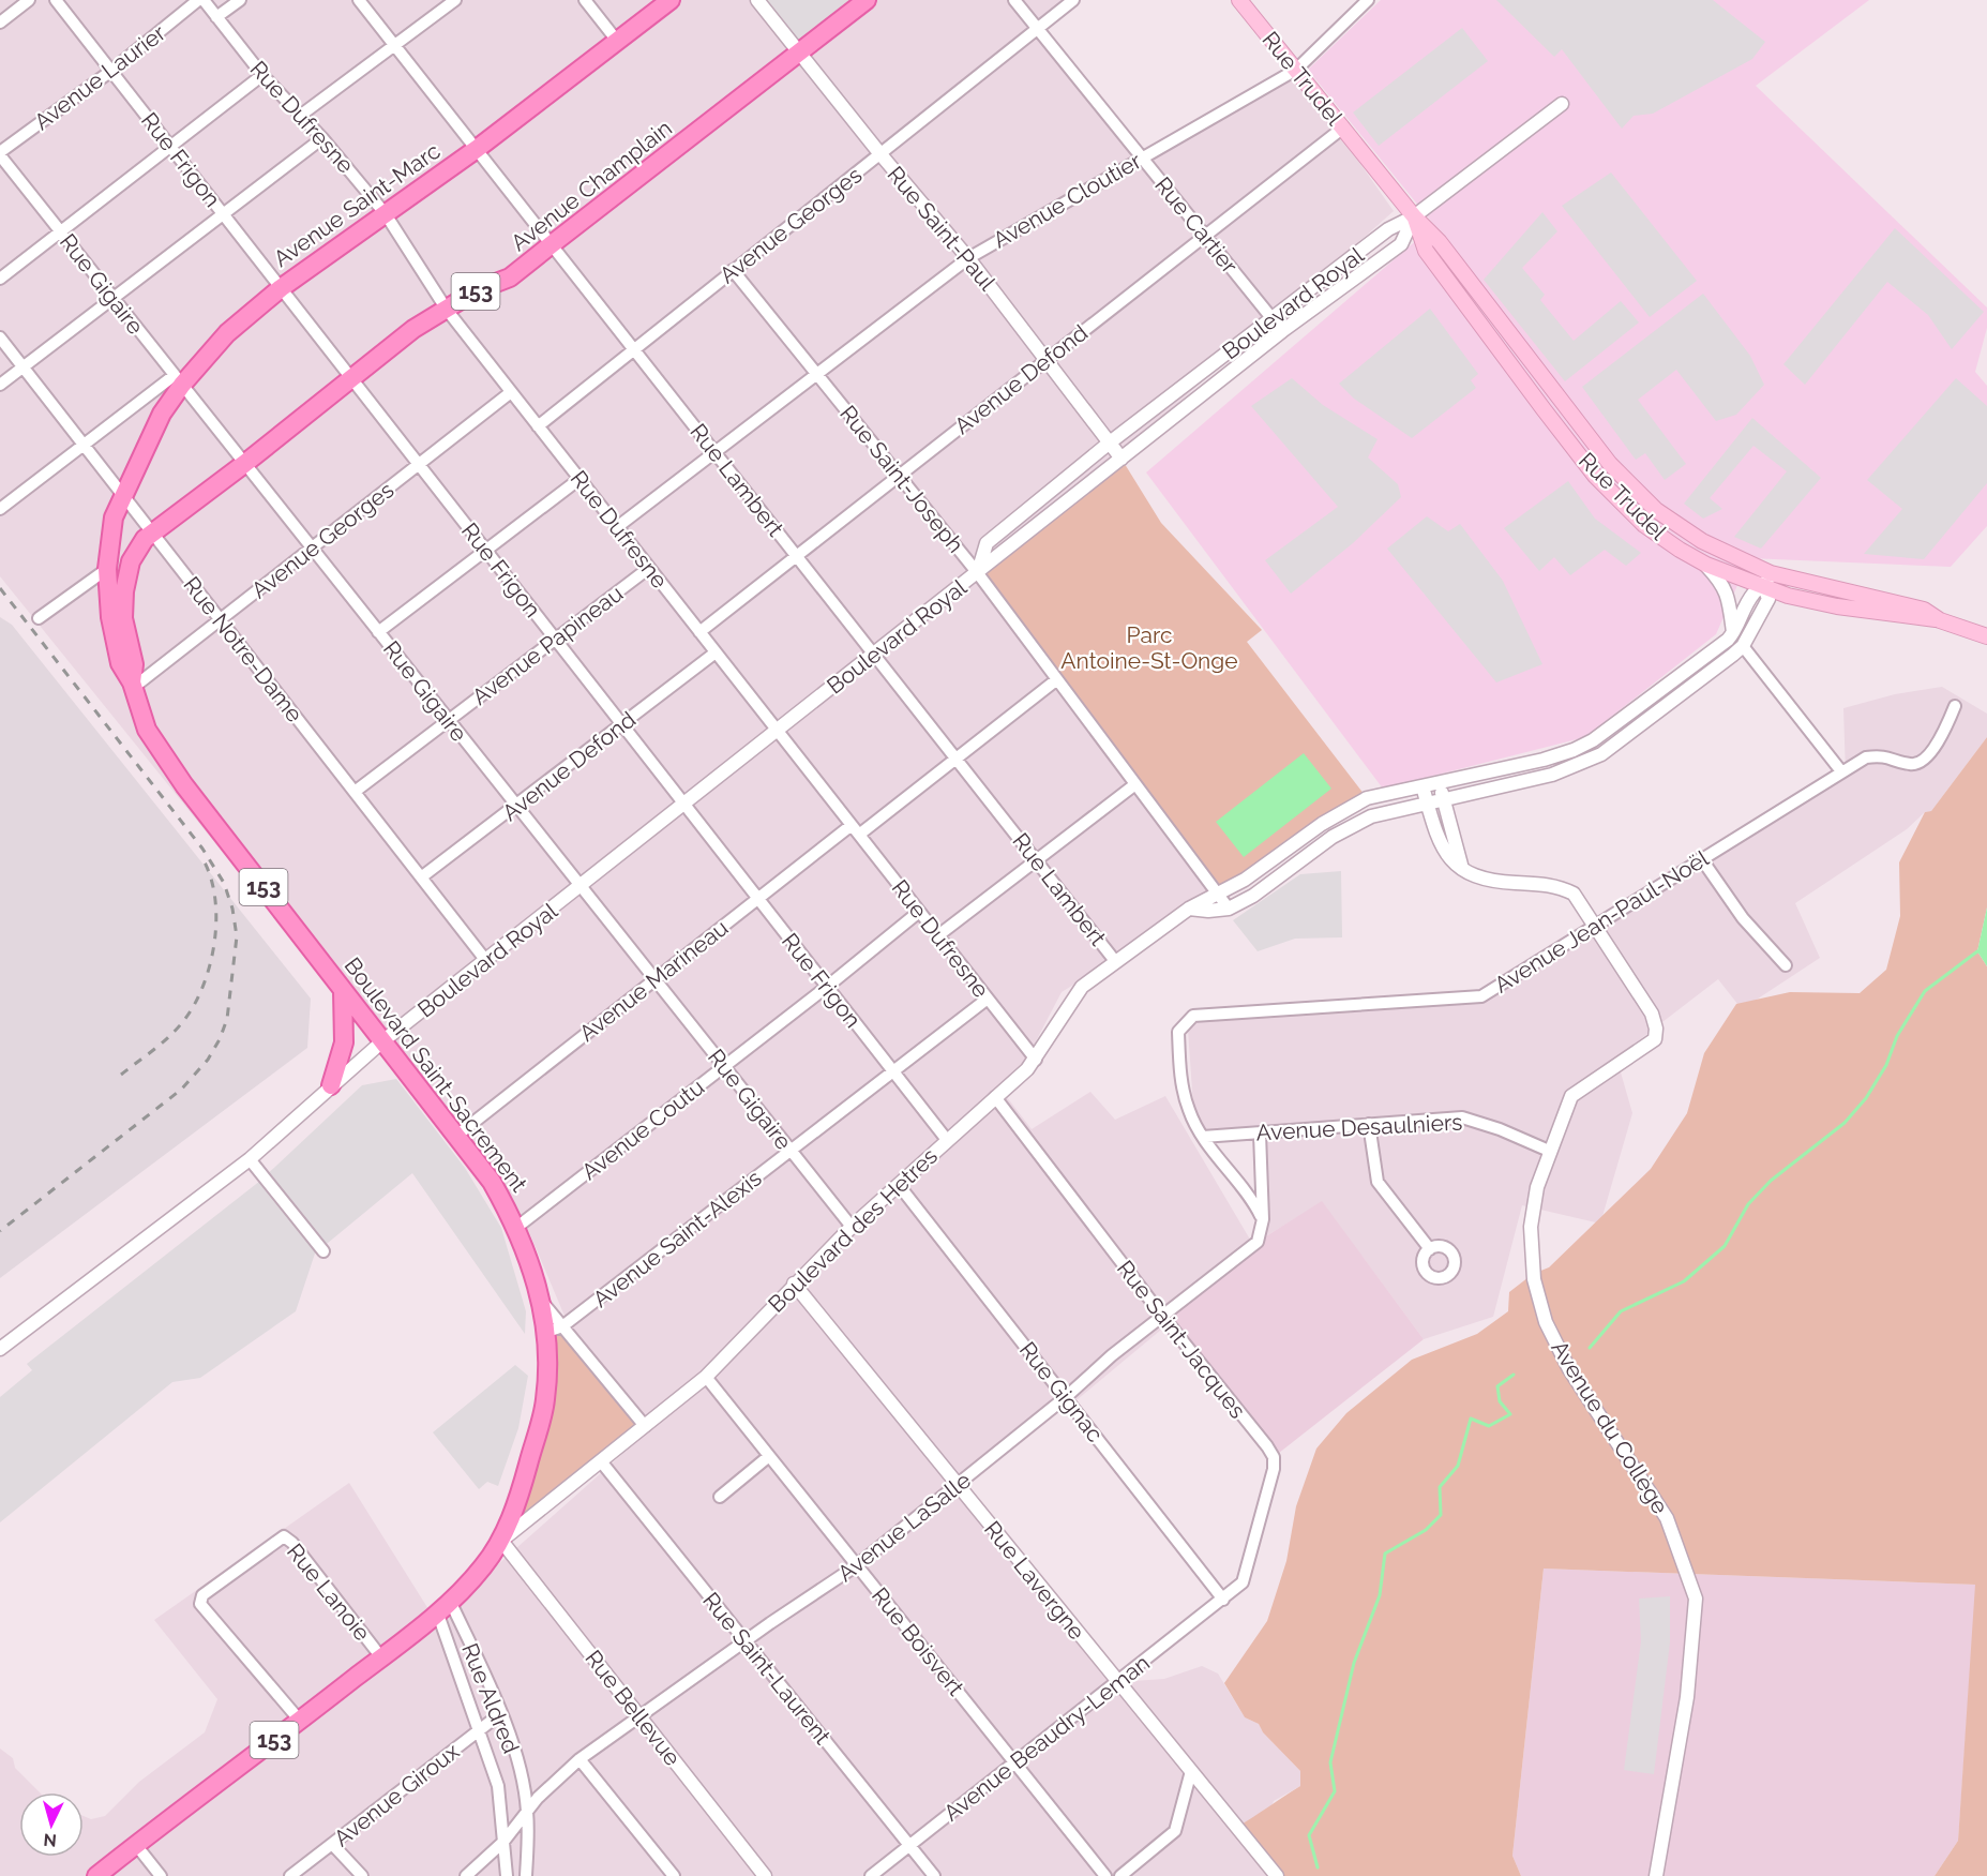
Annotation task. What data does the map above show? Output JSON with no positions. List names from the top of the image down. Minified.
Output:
{"streets":{"main road":["Rue Trudel","Avenue Champlain","Avenue Saint-Marc","153","Boulevard Saint-Sacrement"],"street":["Avenue Laurier","Rue Dufresne","Rue Frigon","Avenue Cloutier","Avenue Georges","Rue Cartier","Rue Saint-Paul","Rue Gigaire","Boulevard Royal","Avenue Defond","Rue Saint-Joseph","Rue Lambert","Avenue Papineau","Rue Notre-Dame","Avenue Jean-Paul-Noël","Avenue Marineau","Avenue Desaulniers","Avenue Coutu","Boulevard des Hetres","Avenue Saint-Alexis","Rue Saint-Jacques","Rue Gignac","Avenue du Collège","Avenue LaSalle","Rue Lavergne","Rue Lanoie","Rue Boisvert","Rue Saint-Laurent","Rue Aldred","Rue Bellevue","Avenue Beaudry-Leman","Avenue Giroux"]},"crossings":[["Avenue Laurier","Rue Dufresne"],["Avenue Laurier","Rue Frigon"],["Avenue Laurier","Rue Gigaire"],["Rue Trudel","Avenue Cloutier"],["Rue Trudel","Boulevard Royal"],["Rue Trudel","Avenue Defond"],["Rue Trudel","Boulevard des Hetres"],["Rue Dufresne","Avenue Champlain"],["Rue Dufresne","Avenue Cloutier"],["Rue Dufresne","Avenue Saint-Marc"],["Rue Dufresne","Avenue Georges"],["Rue Dufresne","Boulevard Royal"],["Rue Dufresne","Avenue Defond"],["Rue Dufresne","Avenue Papineau"],["Rue Dufresne","Avenue Marineau"],["Rue Dufresne","Avenue Coutu"],["Rue Dufresne","Boulevard des Hetres"],["Rue Dufresne","Avenue Saint-Alexis"],["Rue Frigon","Avenue Champlain"],["Rue Frigon","Avenue Saint-Marc"],["Rue Frigon","Avenue Georges"],["Rue Frigon","Boulevard Royal"],["Rue Frigon","Avenue Defond"],["Rue Frigon","Avenue Papineau"],["Rue Frigon","Avenue Marineau"],["Rue Frigon","Avenue Coutu"],["Rue Frigon","Boulevard des Hetres"],["Rue Frigon","Avenue Saint-Alexis"],["Avenue Champlain","Rue Saint-Paul"],["Avenue Champlain","Rue Gigaire"],["Avenue Champlain","Rue Lambert"],["Avenue Champlain","Rue Notre-Dame"],["Avenue Champlain","Boulevard Saint-Sacrement"],["Avenue Cloutier","Rue Cartier"],["Avenue Cloutier","Rue Saint-Paul"],["Avenue Cloutier","Rue Saint-Joseph"],["Avenue Cloutier","Rue Lambert"],["Avenue Saint-Marc","Rue Gigaire"],["Avenue Saint-Marc","Rue Lambert"],["Avenue Saint-Marc","Rue Notre-Dame"],["Avenue Saint-Marc","Boulevard Saint-Sacrement"],["Avenue Georges","Rue Cartier"],["Avenue Georges","Rue Saint-Paul"],["Avenue Georges","Rue Gigaire"],["Avenue Georges","Rue Saint-Joseph"],["Avenue Georges","Rue Lambert"],["Avenue Georges","Rue Notre-Dame"],["Avenue Georges","Boulevard Saint-Sacrement"],["Rue Cartier","Boulevard Royal"],["Rue Cartier","Avenue Defond"],["Rue Saint-Paul","Boulevard Royal"],["Rue Saint-Paul","Avenue Defond"],["Rue Gigaire","Boulevard Royal"],["Rue Gigaire","Avenue Defond"],["Rue Gigaire","Avenue Papineau"],["Rue Gigaire","Avenue Marineau"],["Rue Gigaire","Avenue Coutu"],["Rue Gigaire","Boulevard des Hetres"],["Rue Gigaire","Avenue Saint-Alexis"],["153","Boulevard Saint-Sacrement"],["153","Rue Lanoie"],["153","Rue Aldred"],["Boulevard Royal","Rue Saint-Joseph"],["Boulevard Royal","Rue Lambert"],["Boulevard Royal","Rue Notre-Dame"],["Boulevard Royal","Boulevard Saint-Sacrement"],["Avenue Defond","Rue Saint-Joseph"],["Avenue Defond","Rue Lambert"],["Avenue Defond","Rue Notre-Dame"],["Rue Saint-Joseph","Boulevard des Hetres"],["Rue Lambert","Boulevard des Hetres"],["Avenue Papineau","Rue Notre-Dame"],["Rue Notre-Dame","Boulevard Saint-Sacrement"],["Avenue Jean-Paul-Noël","Avenue Desaulniers"],["Avenue Jean-Paul-Noël","Avenue du Collège"],["Avenue Jean-Paul-Noël","Avenue LaSalle"],["Avenue Marineau","Boulevard Saint-Sacrement"],["Boulevard Saint-Sacrement","Avenue Coutu"],["Boulevard Saint-Sacrement","Boulevard des Hetres"],["Boulevard Saint-Sacrement","Avenue Saint-Alexis"],["Boulevard Saint-Sacrement","Rue Aldred"],["Boulevard Saint-Sacrement","Rue Bellevue"],["Avenue Desaulniers","Avenue du Collège"],["Avenue Desaulniers","Avenue LaSalle"],["Boulevard des Hetres","Rue Saint-Jacques"],["Boulevard des Hetres","Rue Gignac"],["Boulevard des Hetres","Rue Lavergne"],["Boulevard des Hetres","Rue Boisvert"],["Boulevard des Hetres","Rue Saint-Laurent"],["Boulevard des Hetres","Rue Bellevue"],["Rue Saint-Jacques","Rue Gignac"],["Rue Saint-Jacques","Avenue LaSalle"],["Rue Saint-Jacques","Avenue Beaudry-Leman"],["Rue Gignac","Avenue LaSalle"],["Rue Gignac","Avenue Beaudry-Leman"],["Avenue LaSalle","Rue Lavergne"],["Avenue LaSalle","Rue Boisvert"],["Avenue LaSalle","Rue Saint-Laurent"],["Avenue LaSalle","Rue Aldred"],["Avenue LaSalle","Rue Bellevue"],["Rue Lavergne","Avenue Beaudry-Leman"],["Rue Boisvert","Avenue Beaudry-Leman"],["Rue Saint-Laurent","Avenue Beaudry-Leman"],["Rue Aldred","Avenue Giroux"]],"parks":["Parc Antoine-St-Onge"],"north":"bottom"}
